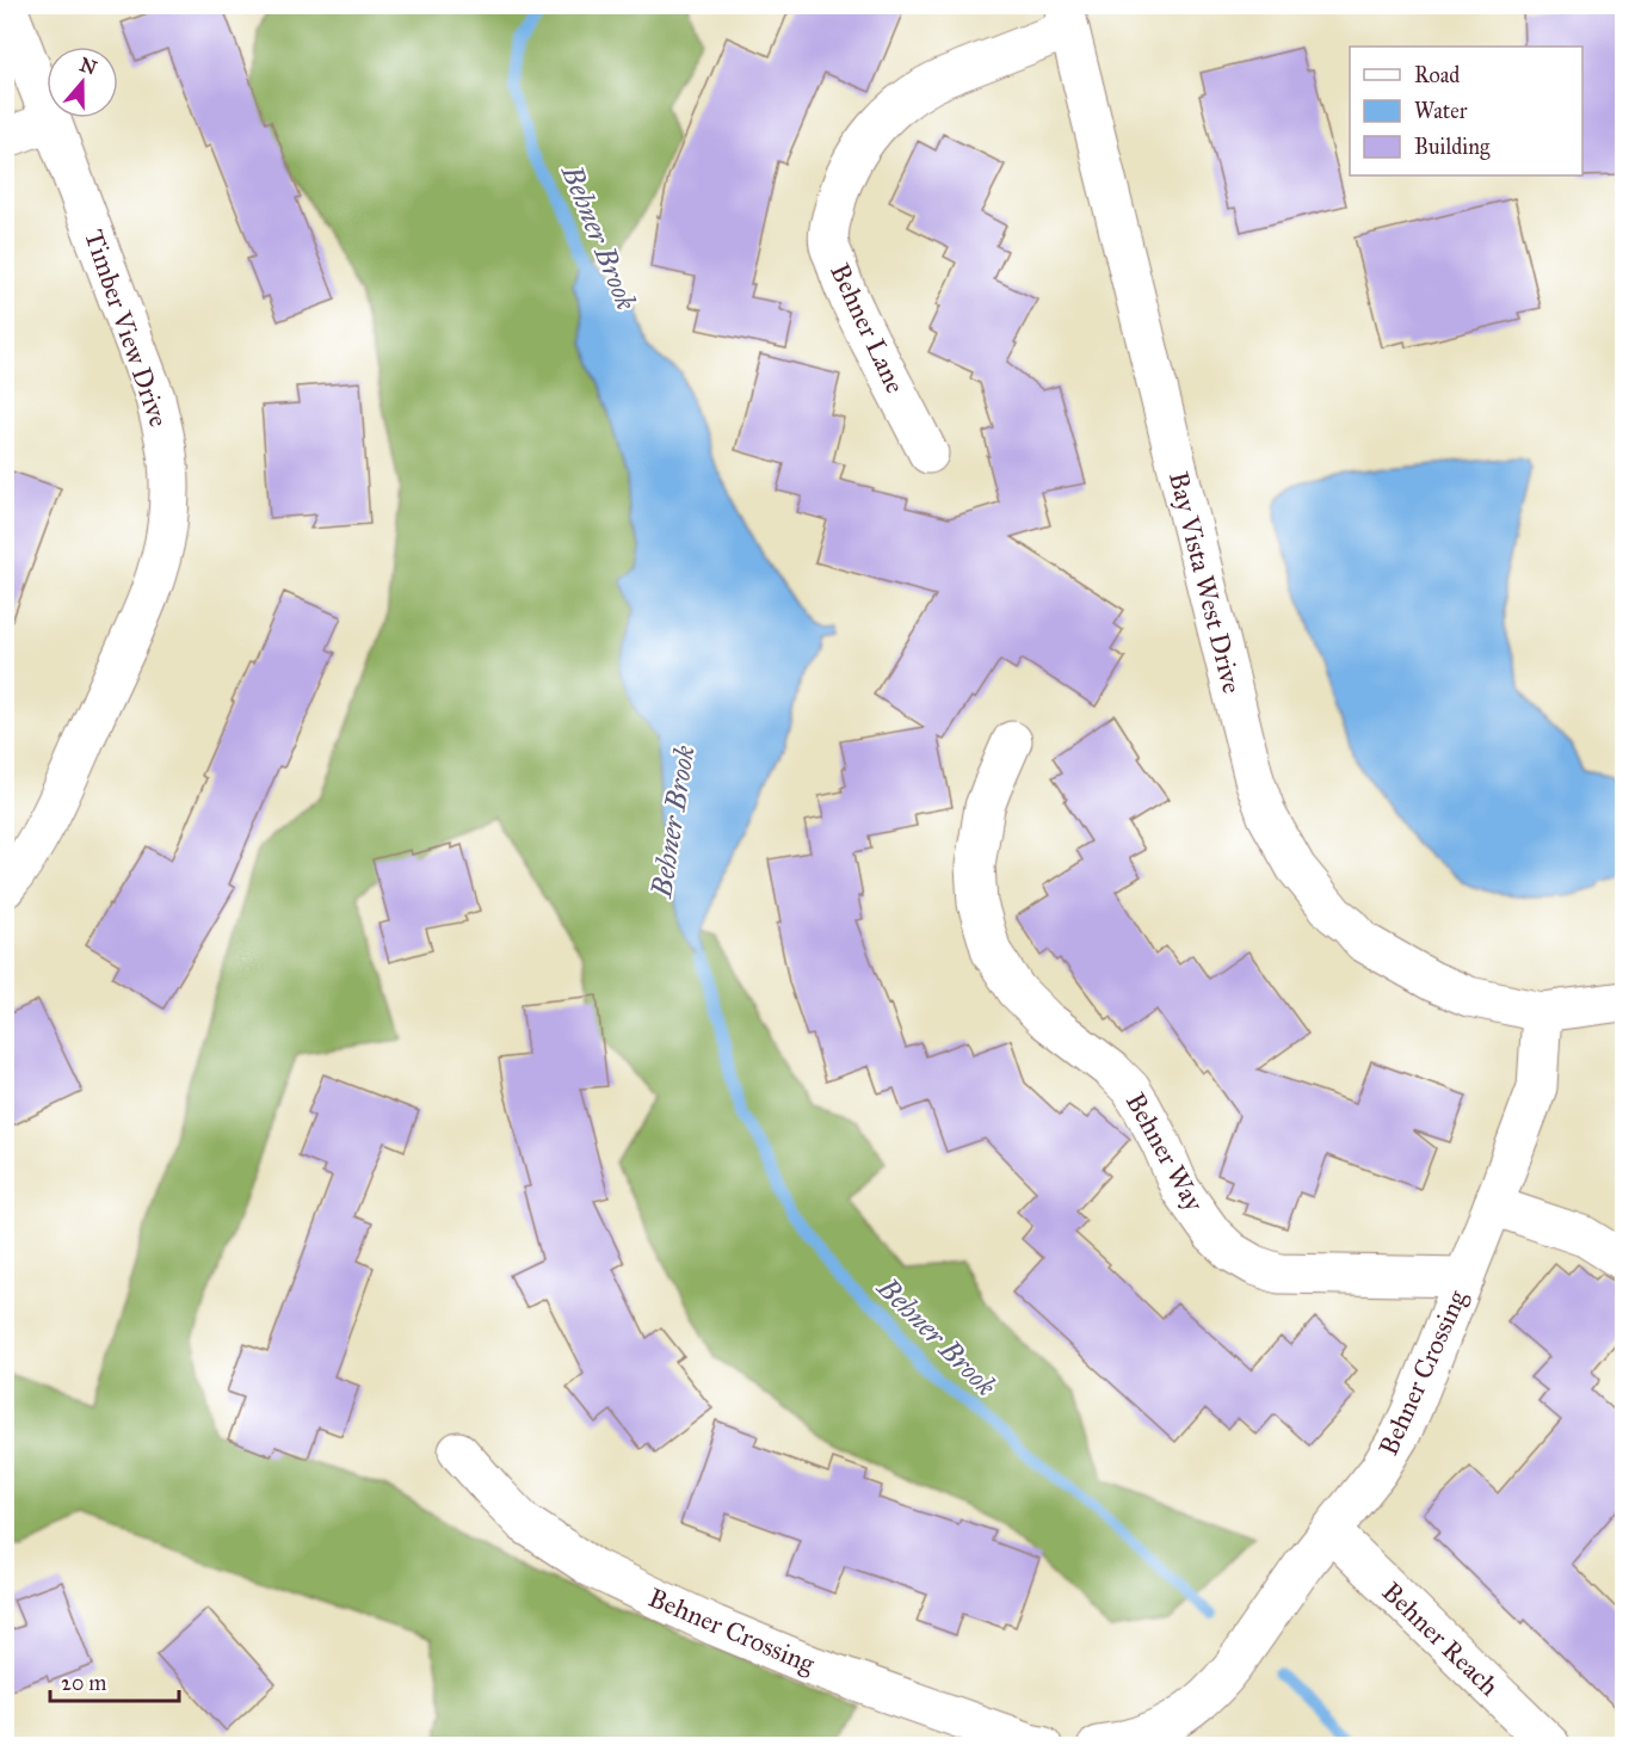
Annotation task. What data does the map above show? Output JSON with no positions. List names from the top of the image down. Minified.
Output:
{"streets":{"street":["Timber View Drive","Behner Lane","Bay Vista West Drive","Behner Way","Behner Crossing","Behner Reach"]},"crossings":[["Behner Lane","Bay Vista West Drive"],["Bay Vista West Drive","Behner Crossing"],["Behner Way","Behner Crossing"],["Behner Crossing","Behner Reach"]],"water":["Behner Brook"],"legend":["Road","Water","Building"],"scale_bar":"20 m","north":"top"}
